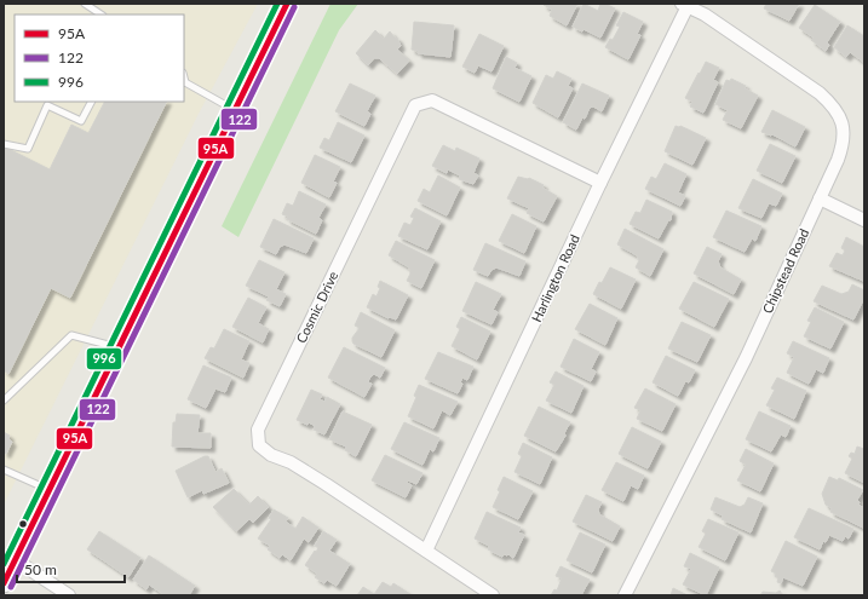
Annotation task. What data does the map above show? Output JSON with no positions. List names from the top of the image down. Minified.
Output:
{"streets":{"street":["Chipstead Road","Harlington Road","Cosmic Drive"]},"crossings":[["Chipstead Road","Harlington Road"],["Harlington Road","Cosmic Drive"]],"lines":["transit line 95A","transit line 996","transit line 122"],"legend":["95A","122","996"],"scale_bar":"50 m"}
